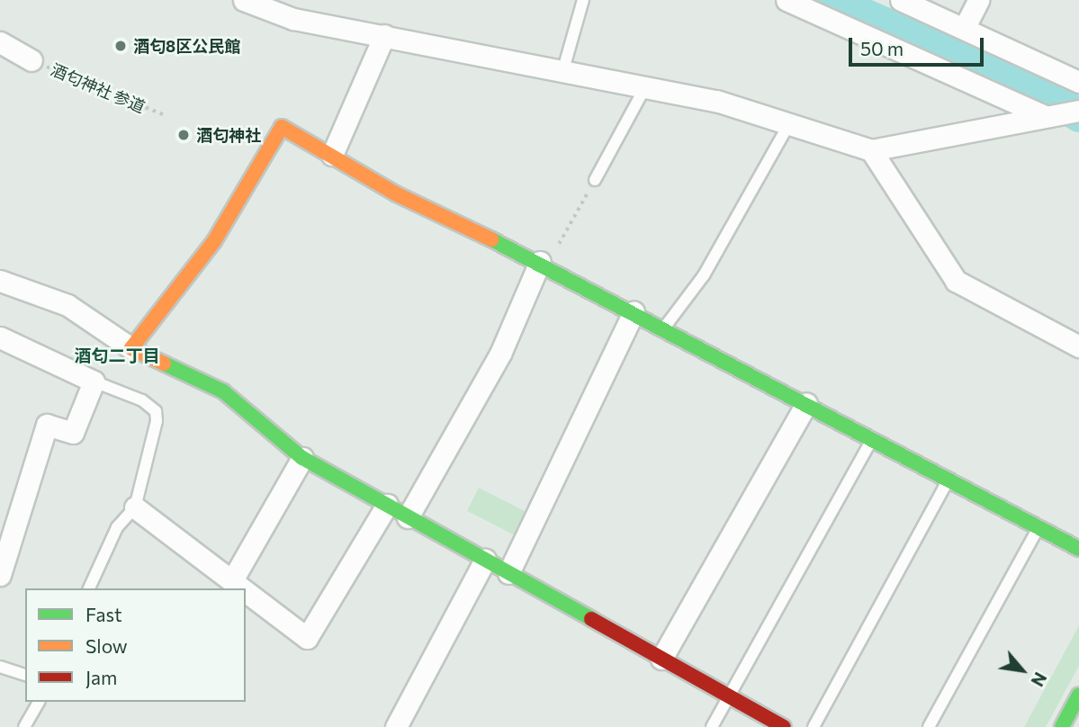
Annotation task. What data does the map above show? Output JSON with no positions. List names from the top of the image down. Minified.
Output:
{"streets":{"path":["酒匂神社 参道"]},"districts":["酒匂二丁目"],"places":["酒匂8区公民館","酒匂神社"],"legend":["Fast","Slow","Jam"],"scale_bar":"50 m","north":"bottom right"}
